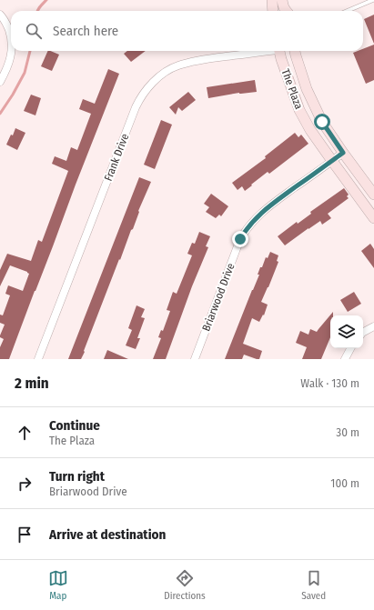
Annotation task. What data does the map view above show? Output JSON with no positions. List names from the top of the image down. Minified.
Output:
{"streets":{"main road":["The Plaza"],"street":["Frank Drive","Briarwood Drive"]},"crossings":[["The Plaza","Briarwood Drive"]],"page":{"search":"Search here","heading":["2 min","Walk · 130 m"],"list":[["Continue","The Plaza","30 m"],["Turn right","Briarwood Drive","100 m"],"Arrive at destination"],"nav":["Map","Directions","Saved"]}}
